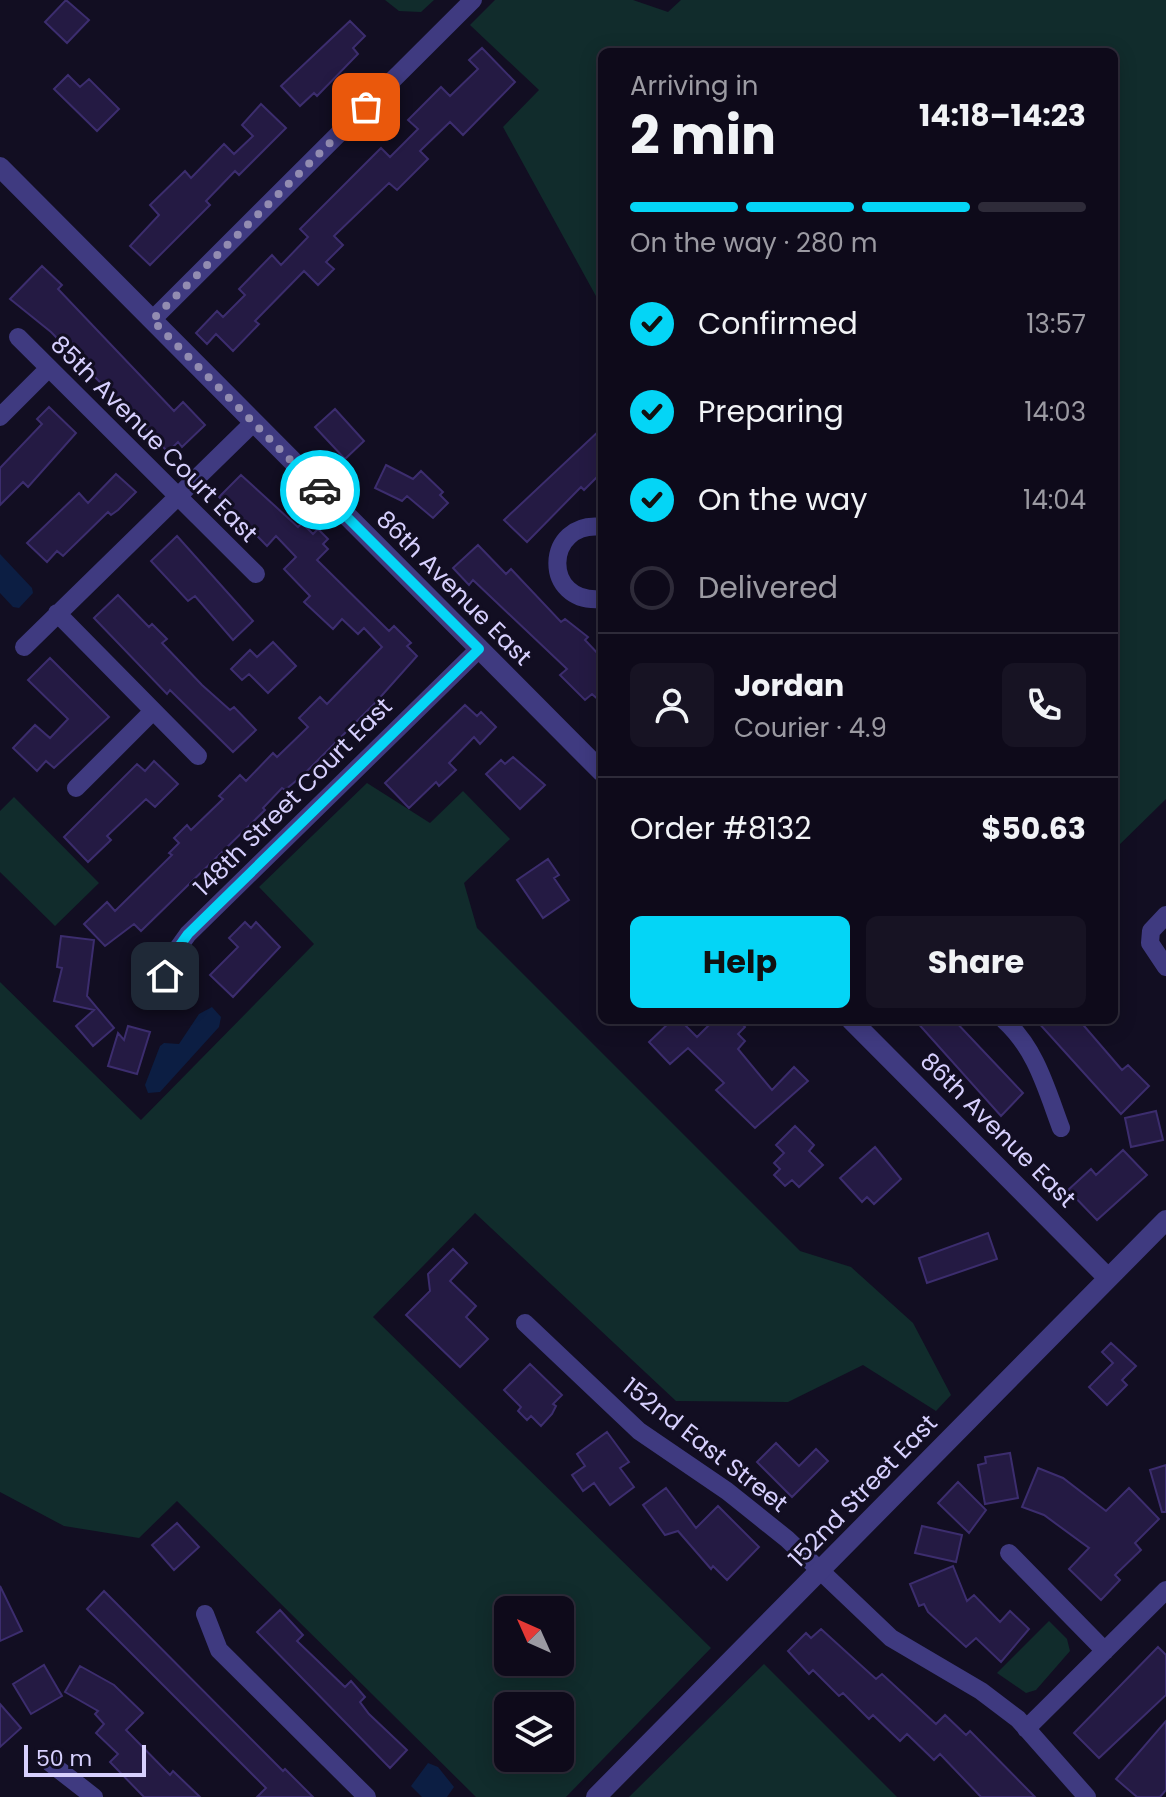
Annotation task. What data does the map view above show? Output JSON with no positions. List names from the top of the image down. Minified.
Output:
{"streets":{"street":["85th Avenue Court East","86th Avenue East","148th Street Court East","152nd East Street","152nd Street East"]},"crossings":[["86th Avenue East","148th Street Court East"],["86th Avenue East","152nd Street East"],["152nd East Street","152nd Street East"]],"scale_bar":"50 m","north":"top left","page":{"heading":["2 min","Arriving in","14:18–14:23"],"panel":["Jordan","Courier · 4.9","Order #8132","$50.63"],"bar":"On the way · 280 m","list":[["Confirmed","13:57"],["Preparing","14:03"],["On the way","14:04"],"Delivered"],"buttons":["Help","Share"],"scale":"50 m"}}
